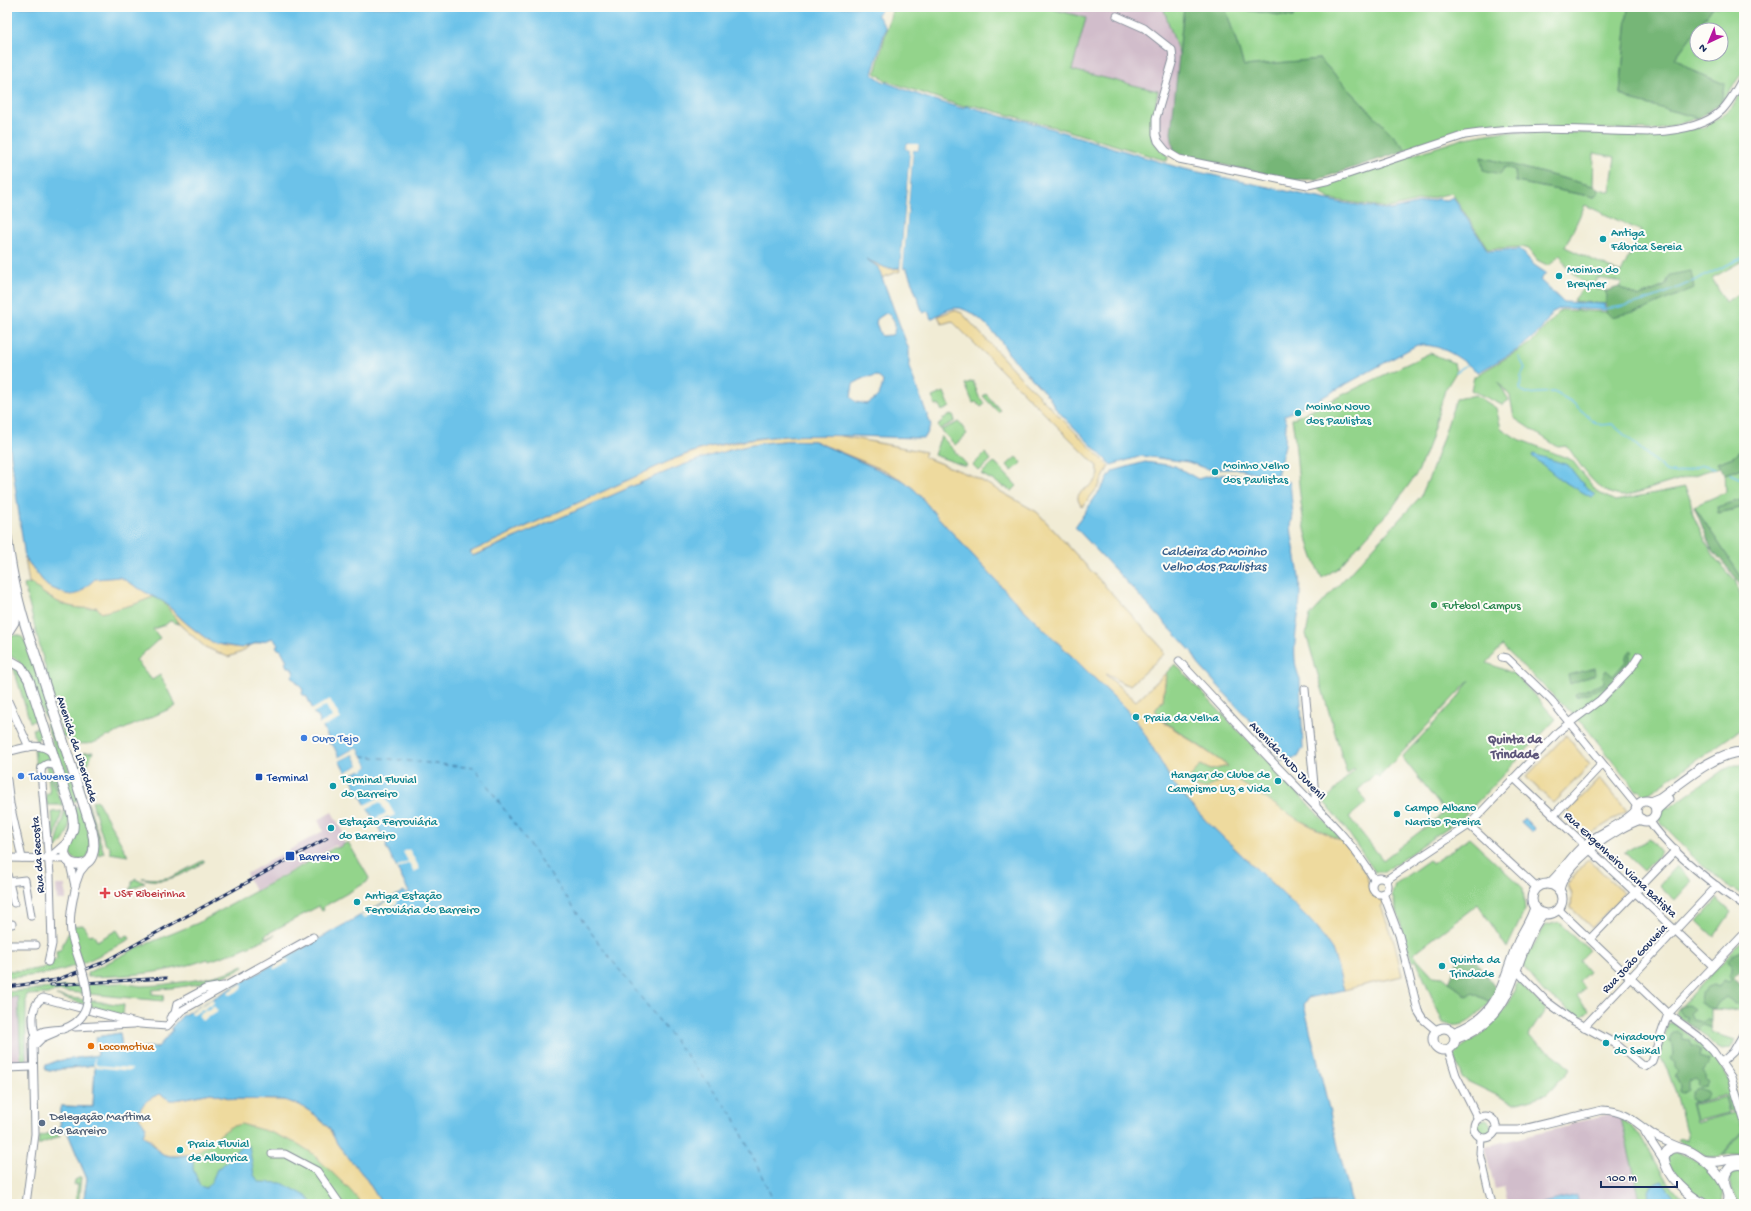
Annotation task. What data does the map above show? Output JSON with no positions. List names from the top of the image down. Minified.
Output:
{"streets":{"main road":["Avenida da Liberdade"],"street":["Avenida MUD Juvenil","Rua da Recosta","Rua Engenheiro Viana Batista","Rua João Gouveia"]},"crossings":[["Avenida da Liberdade","Rua da Recosta"],["Rua Engenheiro Viana Batista","Rua João Gouveia"]],"districts":["Quinta da Trindade"],"water":["Caldeira do Moinho Velho dos Paulistas"],"places":{"other":["Antiga Fábrica Sereia","Moinho do Breyner","Moinho Novo dos Paulistas","Moinho Velho dos Paulistas","Futebol Campus","Praia da Velha","Ouro Tejo","Tabuense","Hangar do Clube de Campismo Luz e Vida","Terminal Fluvial do Barreiro","Campo Albano Narciso Pereira","Estação Ferroviária do Barreiro","Antiga Estação Ferroviária do Barreiro","Quinta da Trindade","Miradouro do Seixal","Locomotiva","Delegação Marítima do Barreiro","Praia Fluvial de Alburrica"],"transit":["Terminal","Barreiro"],"health":["USF Ribeirinha"]},"scale_bar":"100 m","north":"bottom left"}
